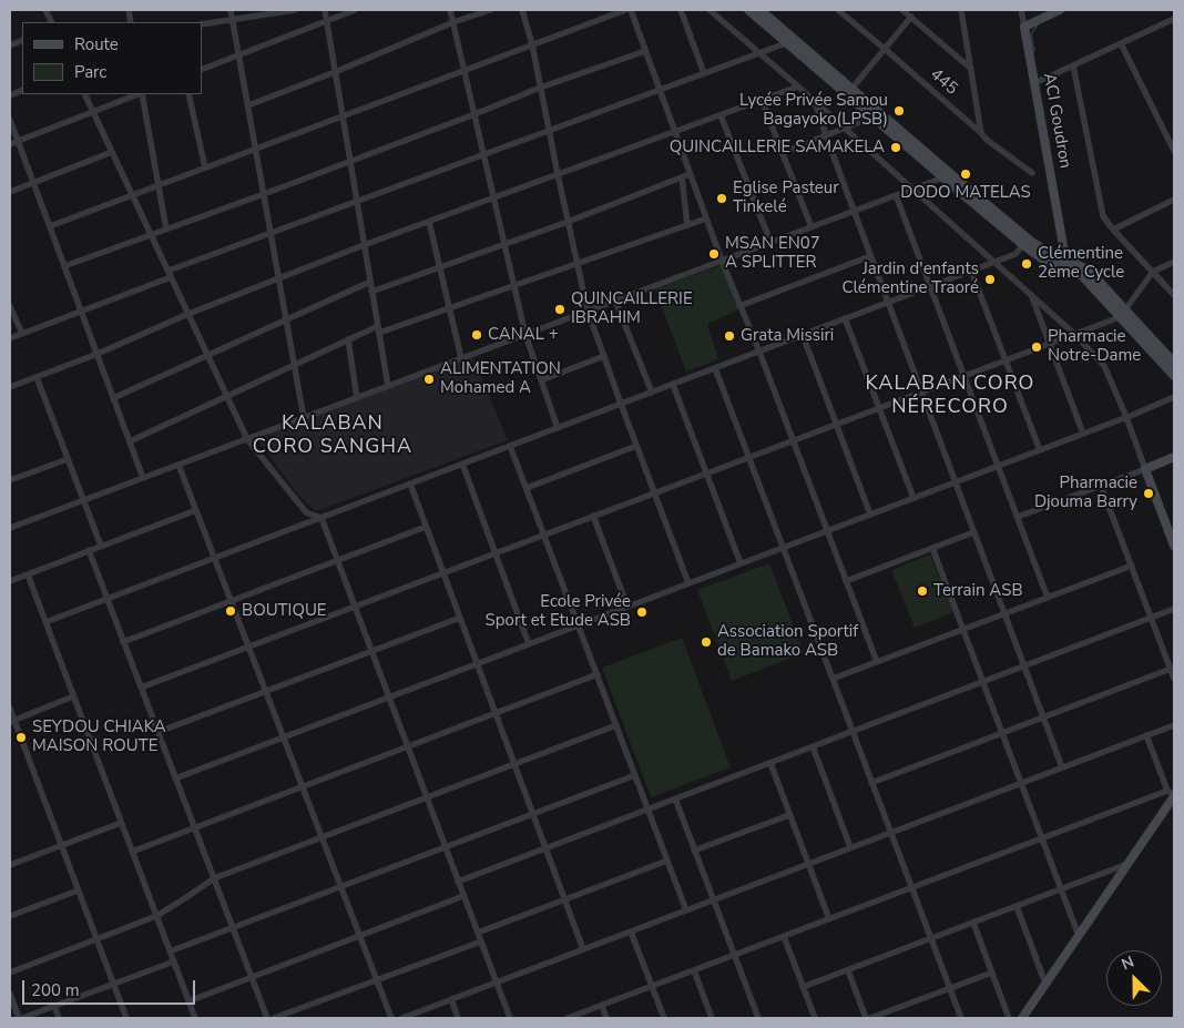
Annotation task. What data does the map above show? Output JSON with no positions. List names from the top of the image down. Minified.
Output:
{"streets":{"main road":["ACI Goudron"],"street":["445"]},"districts":["KALABAN CORO NÉRECORO","KALABAN CORO SANGHA"],"places":["Lycée Privée Samou Bagayoko(LPSB)","QUINCAILLERIE SAMAKELA","DODO MATELAS","Eglise Pasteur Tinkelé","MSAN EN07 A SPLITTER","Clémentine 2ème Cycle","Jardin d'enfants Clémentine Traoré","QUINCAILLERIE IBRAHIM","CANAL +","Grata Missiri","Pharmacie Notre-Dame","ALIMENTATION Mohamed A","Pharmacie Djouma Barry","Terrain ASB","BOUTIQUE","Ecole Privée Sport et Etude ASB","Association Sportif de Bamako ASB","SEYDOU CHIAKA MAISON ROUTE"],"legend":["Route","Parc"],"scale_bar":"200 m","north":"top left"}
